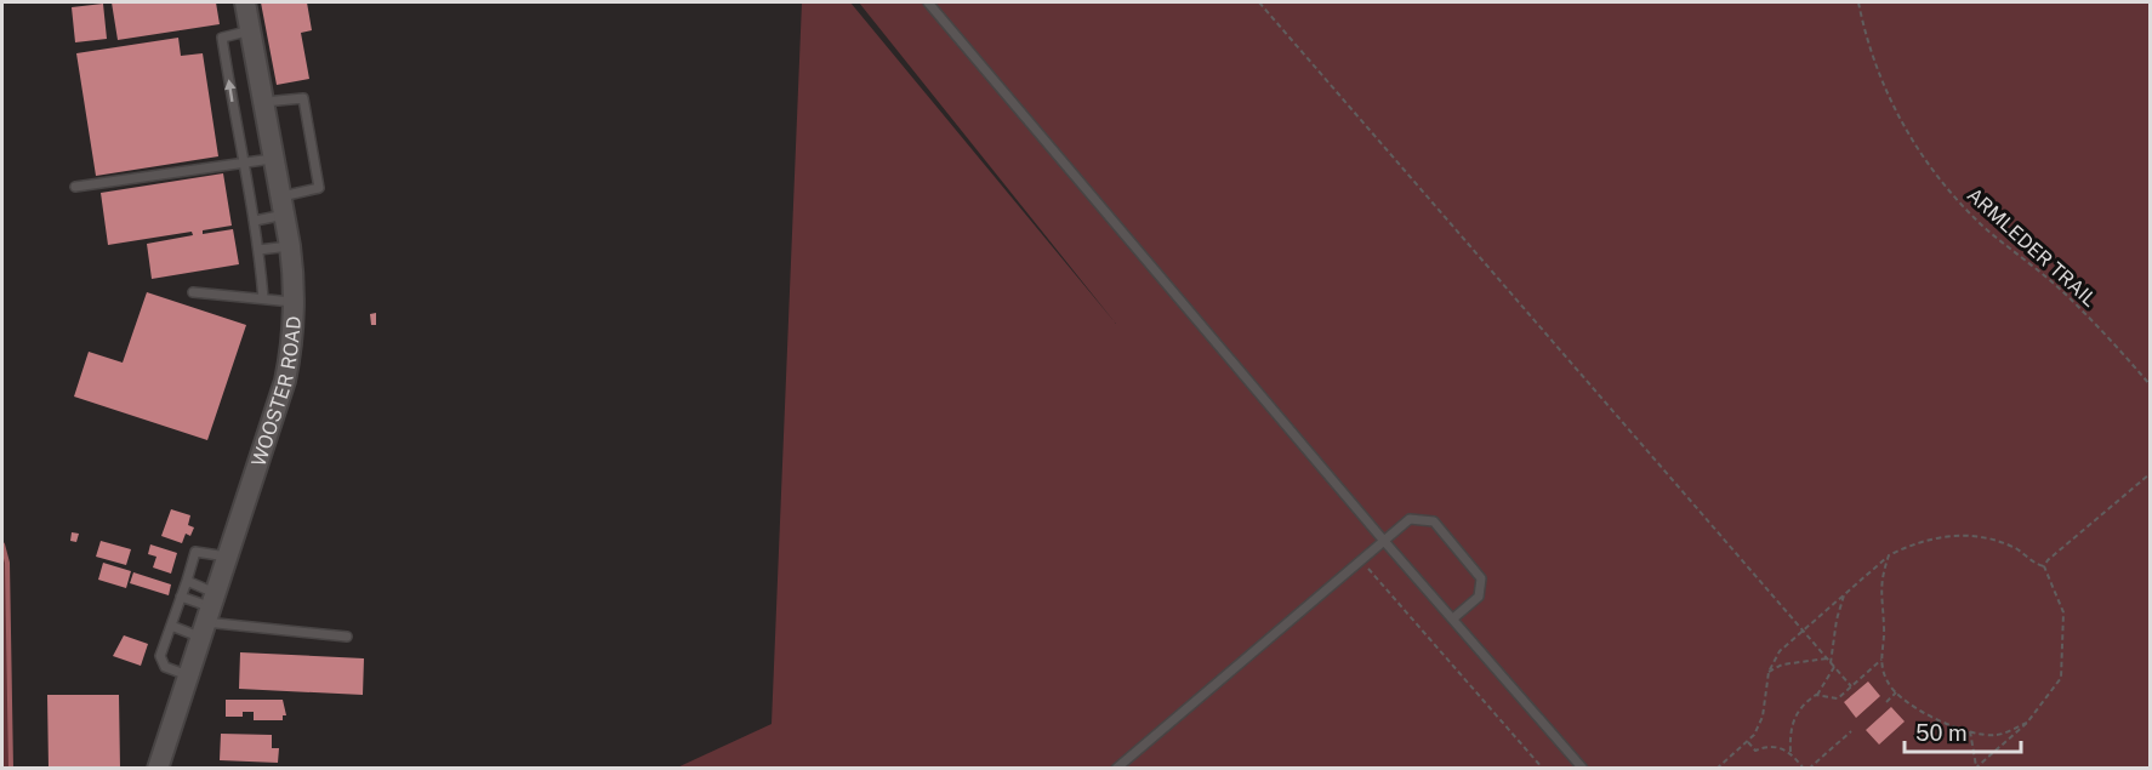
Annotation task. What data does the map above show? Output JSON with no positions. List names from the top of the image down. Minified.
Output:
{"streets":{"street":["WOOSTER ROAD"],"path":["ARMLEDER TRAIL"]},"scale_bar":"50 m"}
